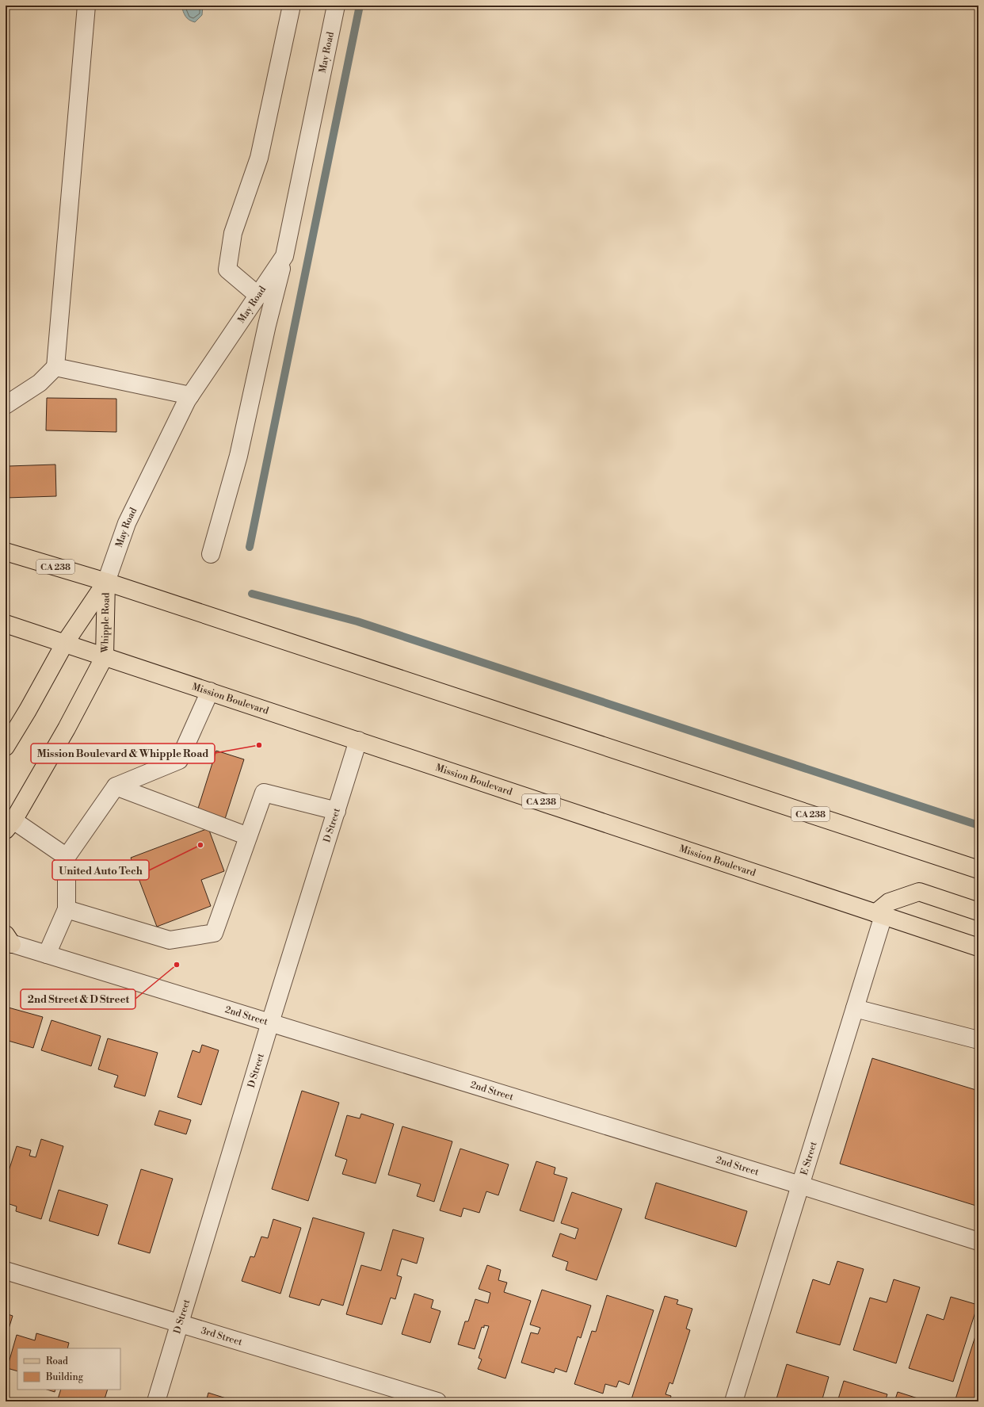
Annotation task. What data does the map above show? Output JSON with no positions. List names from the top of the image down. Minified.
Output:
{"streets":{"main road":["CA 238","Whipple Road","Mission Boulevard"],"street":["May Road","D Street","2nd Street","E Street","3rd Street"]},"crossings":[["May Road","CA 238"],["May Road","Whipple Road"],["CA 238","Whipple Road"],["Whipple Road","Mission Boulevard"],["Mission Boulevard","D Street"],["Mission Boulevard","E Street"],["D Street","2nd Street"],["D Street","3rd Street"],["2nd Street","E Street"]],"places":["Mission Boulevard & Whipple Road","United Auto Tech","2nd Street & D Street"],"legend":["Road","Building"]}
